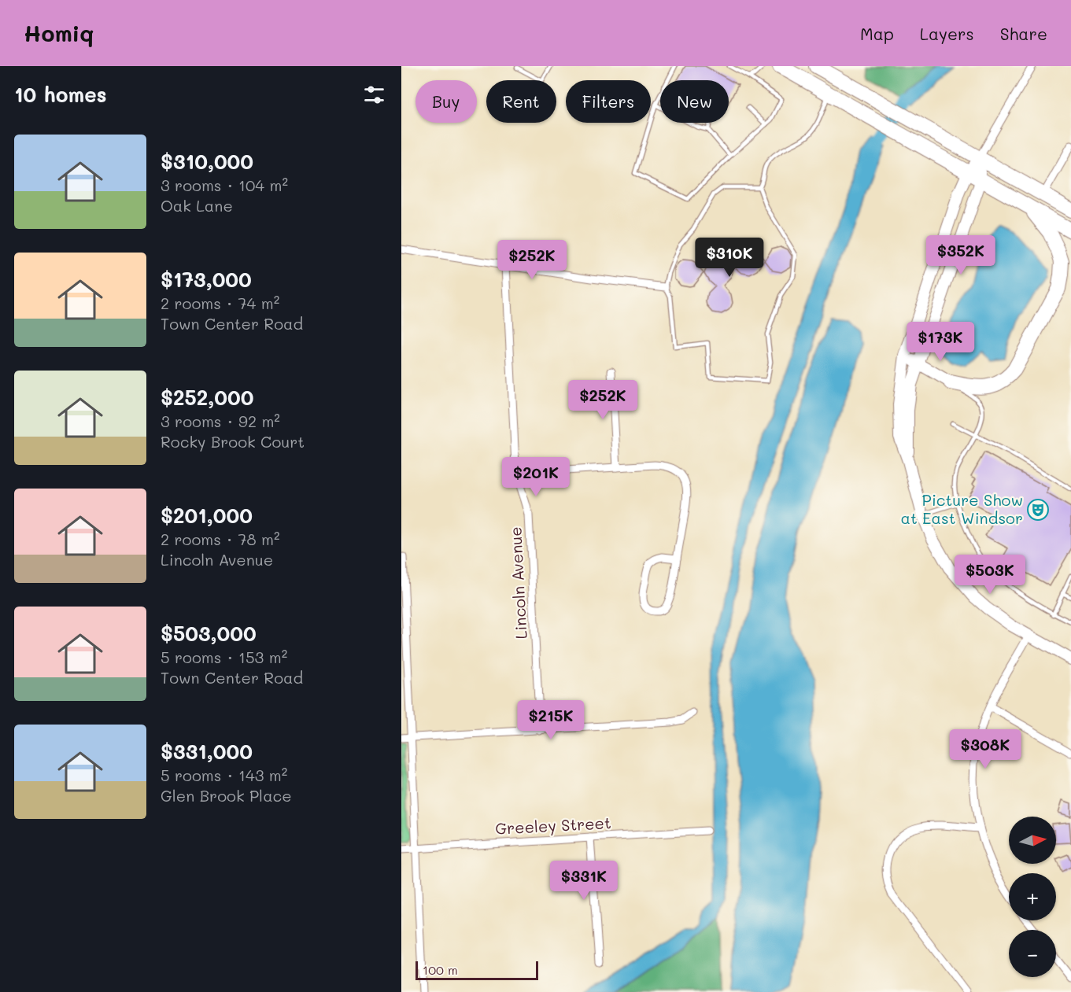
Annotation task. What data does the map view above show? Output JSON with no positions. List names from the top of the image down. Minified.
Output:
{"streets":{"street":["Lincoln Avenue","Greeley Street"]},"places":{"theatre":["Picture Show at East Windsor"]},"scale_bar":"100 m","north":"right","page":{"header":"Homiq","nav":["Map","Layers","Share"],"heading":"10 homes","chip":["Buy","Rent","Filters","New"],"list":[{"name":"$310,000","note":"3 rooms · 104 m² · Oak Lane"},{"name":"$173,000","note":"2 rooms · 74 m² · Town Center Road"},{"name":"$252,000","note":"3 rooms · 92 m² · Rocky Brook Court"},{"name":"$201,000","note":"2 rooms · 78 m² · Lincoln Avenue"},{"name":"$503,000","note":"5 rooms · 153 m² · Town Center Road"},{"name":"$331,000","note":"5 rooms · 143 m² · Glen Brook Place"}],"price":["$352K","$310K","$252K","$173K","$252K","$201K","$503K","$215K","$308K","$331K"],"map_buttons":["+","−"],"scale":"100 m"}}
